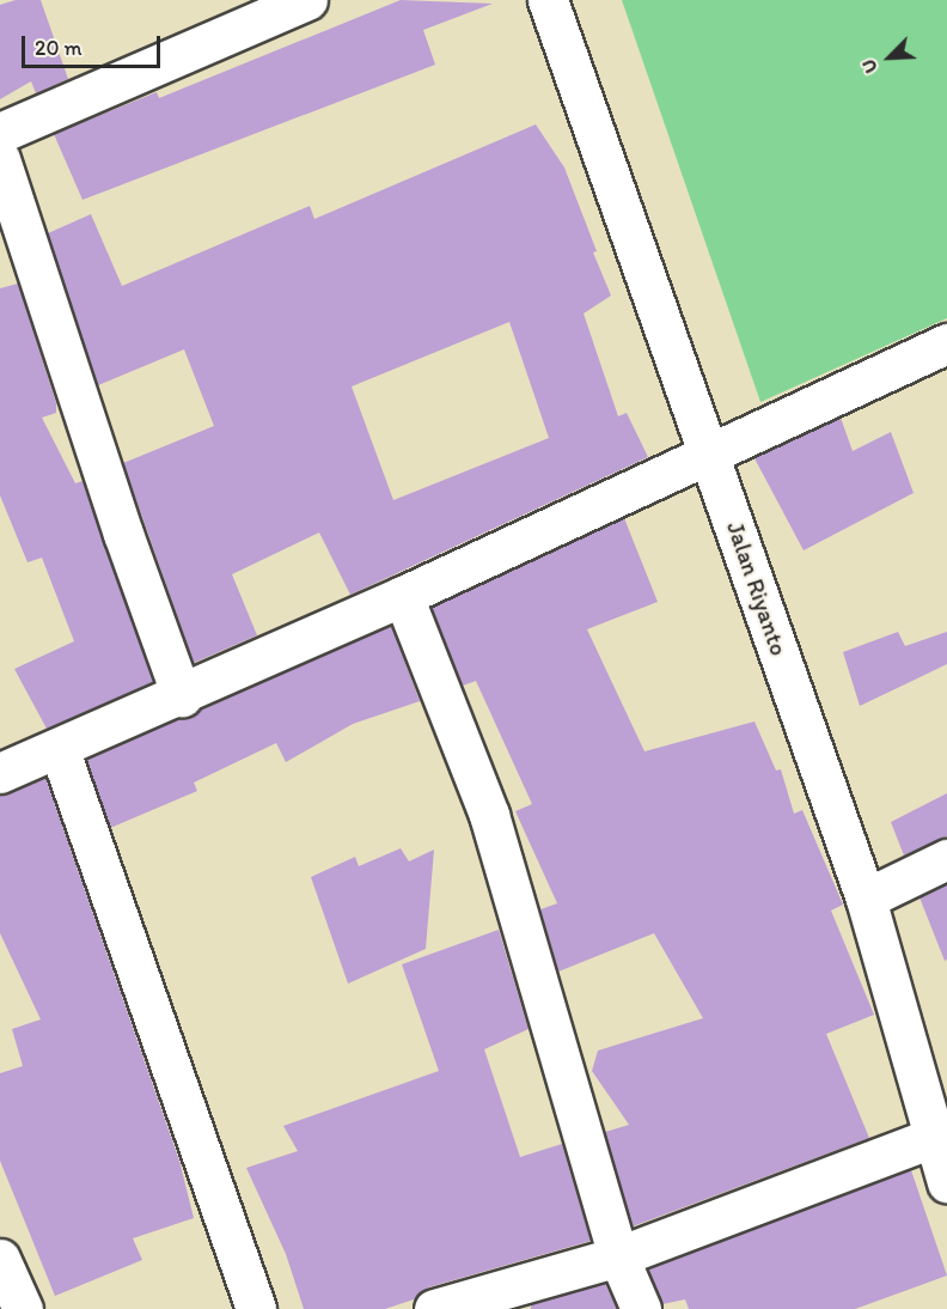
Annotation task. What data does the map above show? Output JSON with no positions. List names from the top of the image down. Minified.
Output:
{"streets":{"street":["Jalan Riyanto"]},"scale_bar":"20 m","north":"bottom left"}
